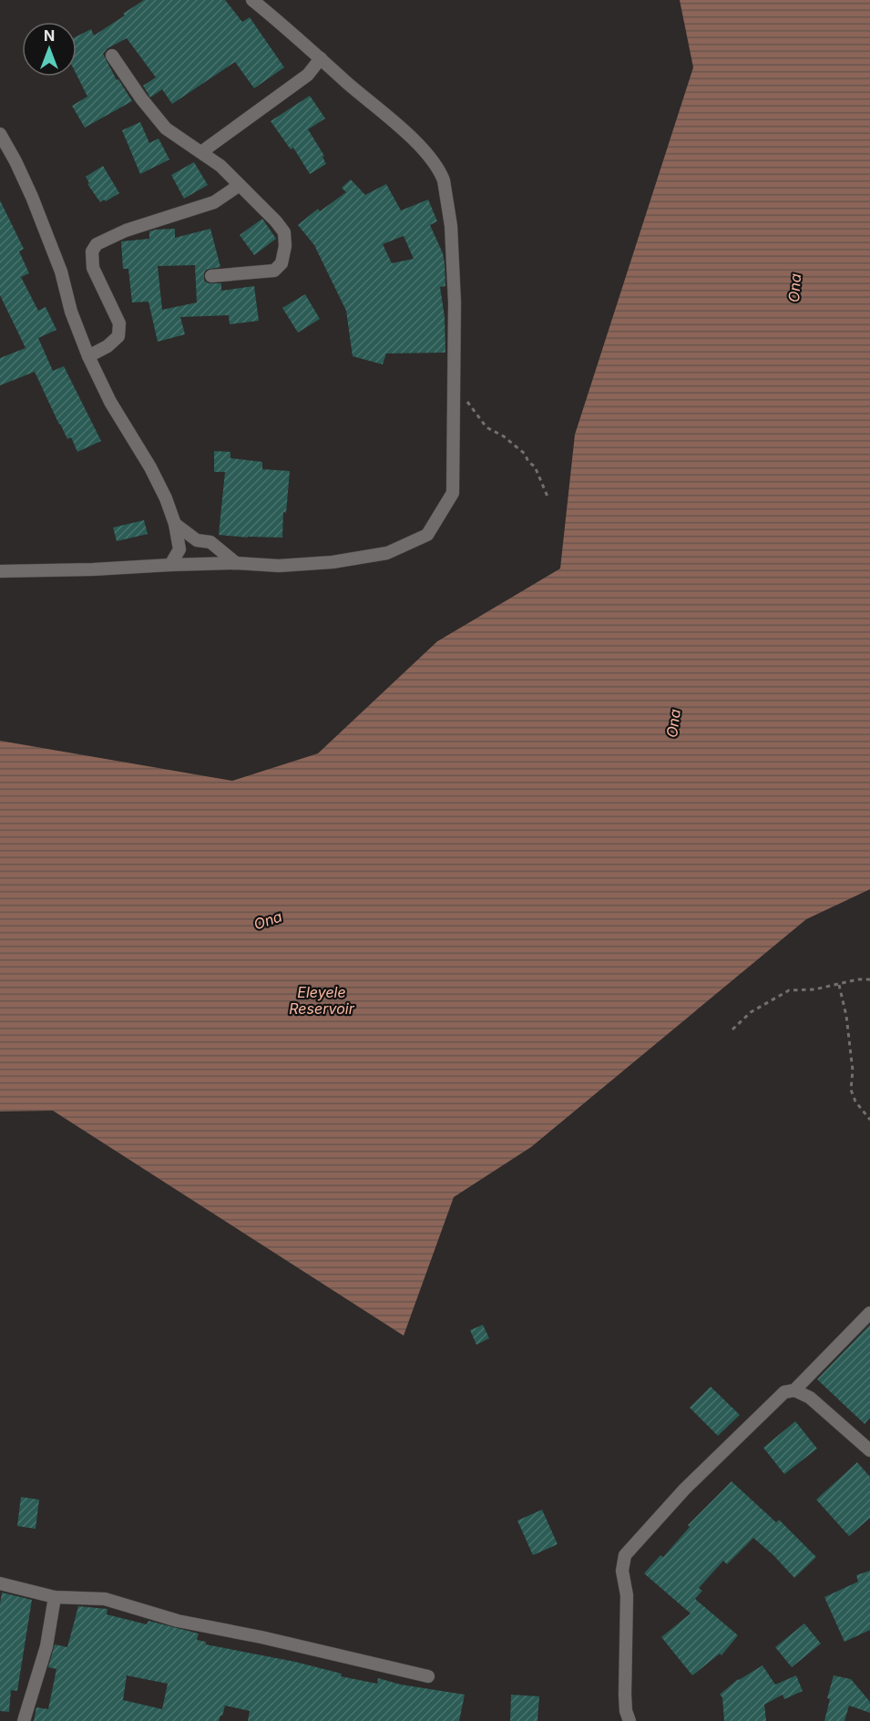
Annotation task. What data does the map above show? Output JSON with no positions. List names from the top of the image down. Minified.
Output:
{"water":["Ona","Eleyele Reservoir"],"north":"top"}
